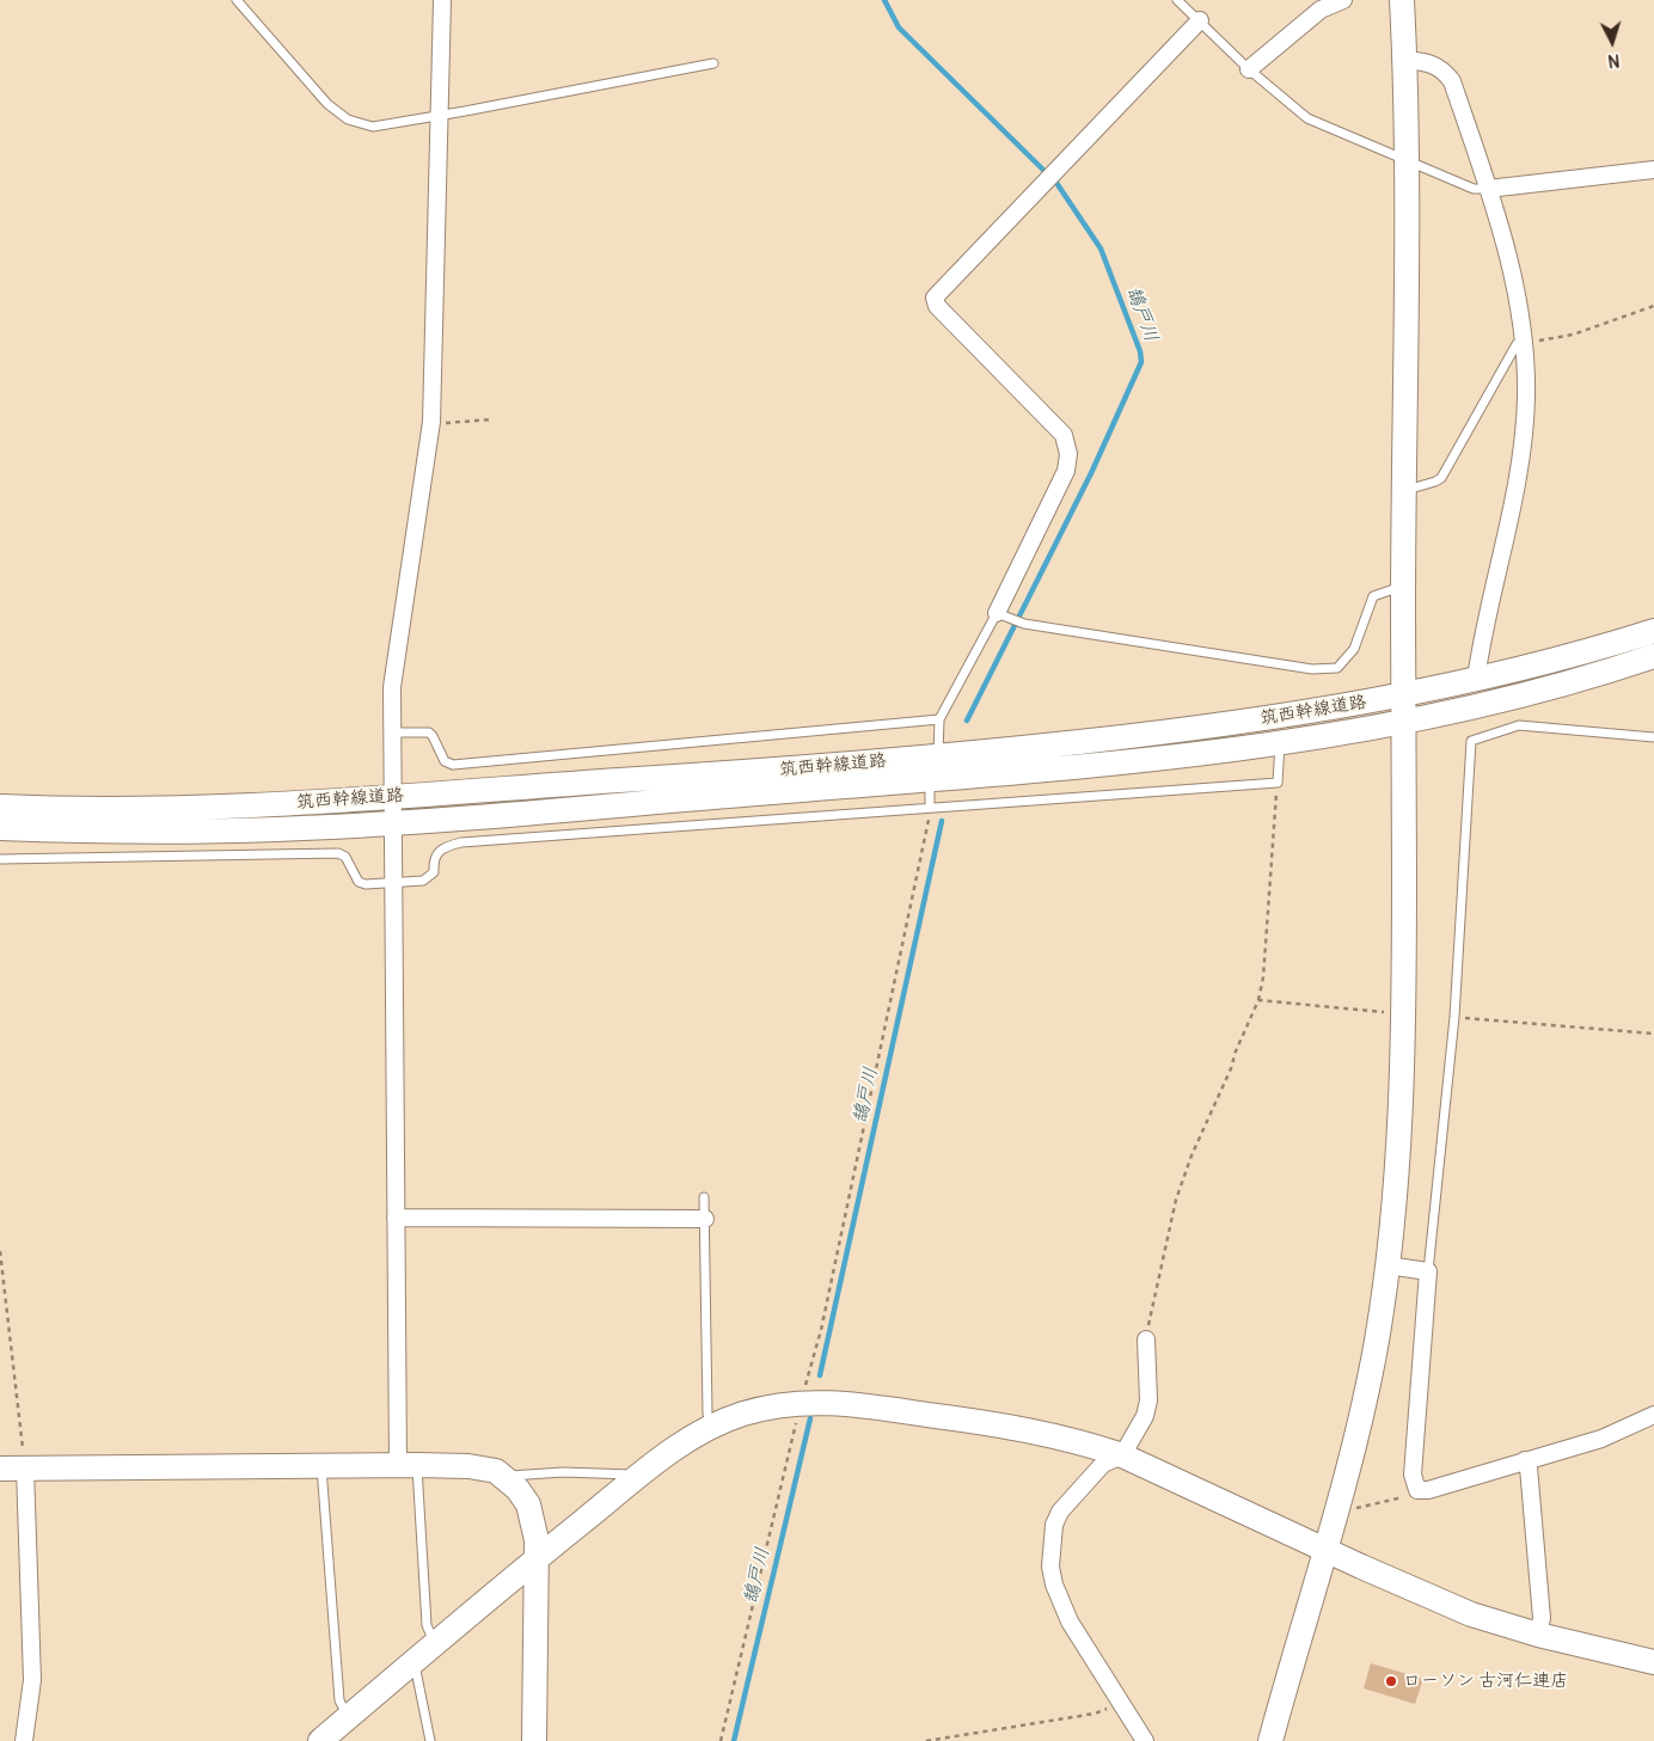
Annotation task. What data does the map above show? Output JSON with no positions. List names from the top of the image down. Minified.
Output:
{"streets":{"street":["筑西幹線道路"]},"water":["鵠戸川"],"places":["ローソン 古河仁連店"],"north":"bottom"}
